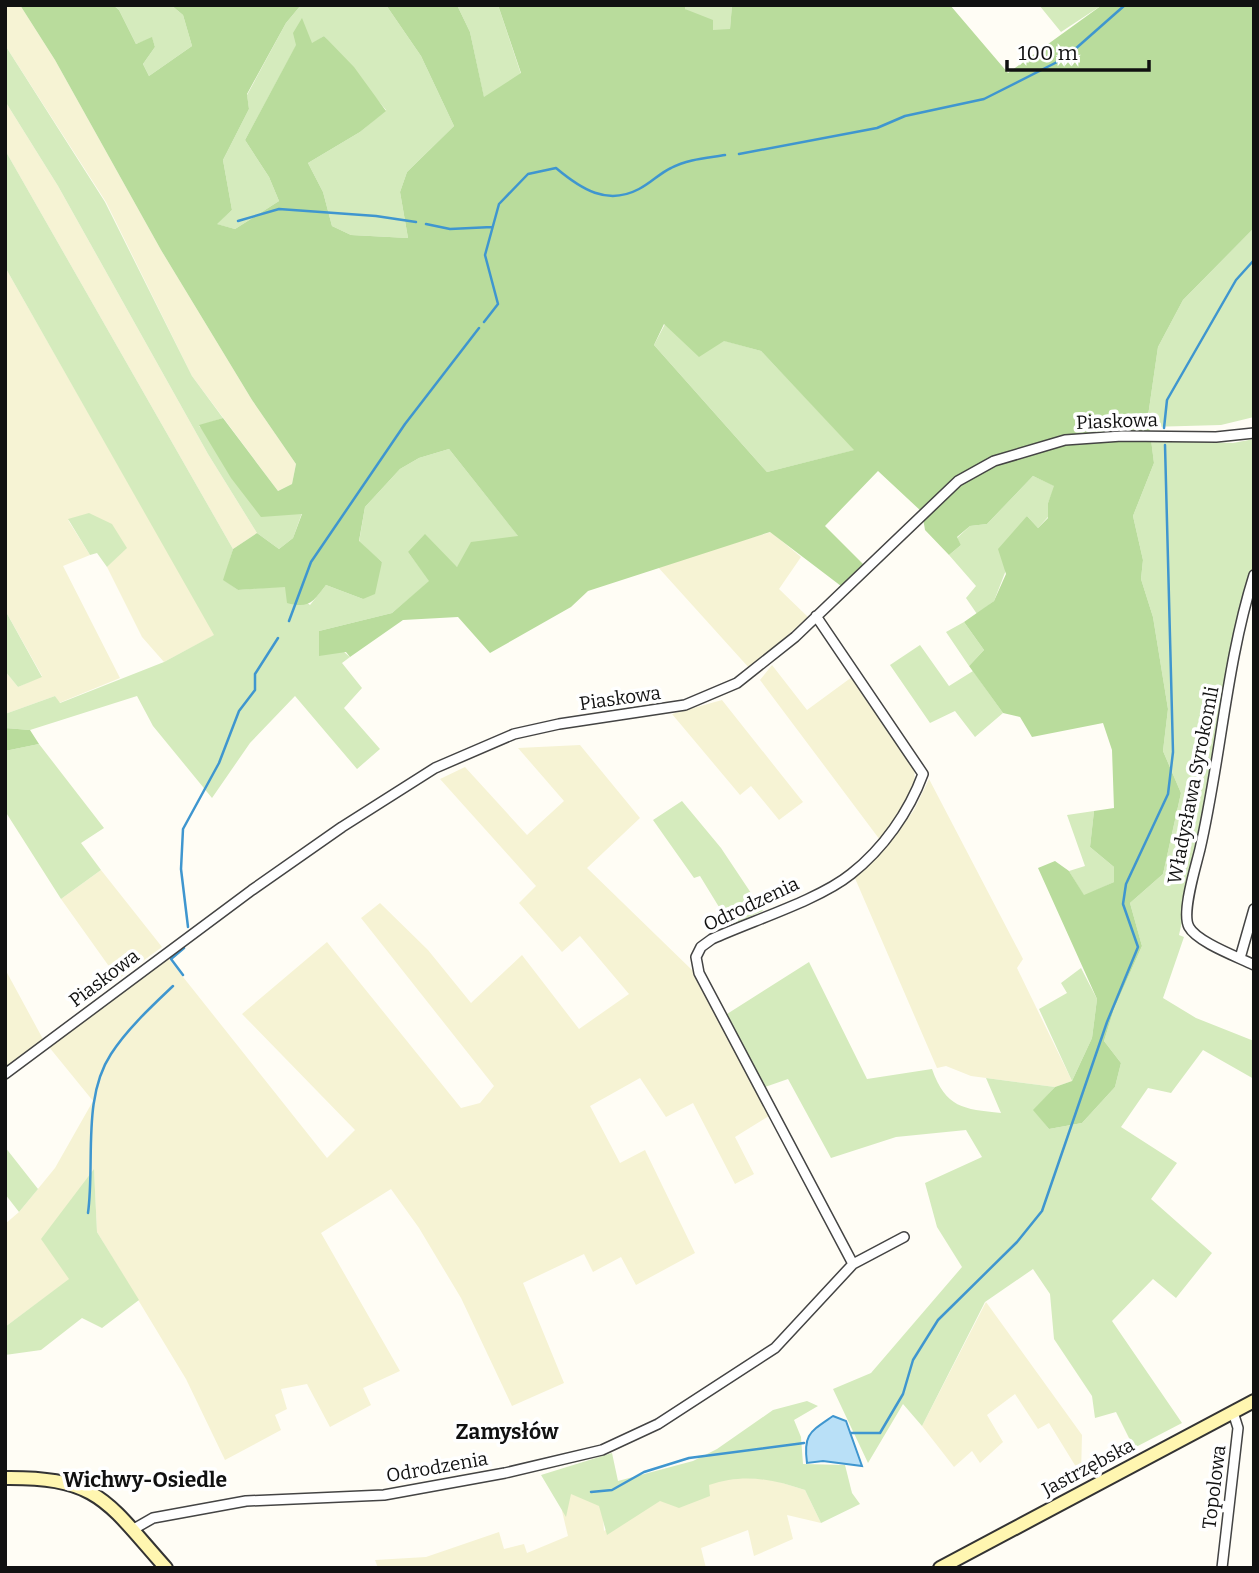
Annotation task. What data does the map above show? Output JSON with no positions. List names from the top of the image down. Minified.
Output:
{"streets":{"main road":["Jastrzębska"],"street":["Piaskowa","Władysława Syrokomli","Odrodzenia","Topolowa"]},"crossings":[["Piaskowa","Odrodzenia"],["Jastrzębska","Topolowa"]],"districts":["Zamysłów","Wichwy-Osiedle"],"scale_bar":"100 m"}
